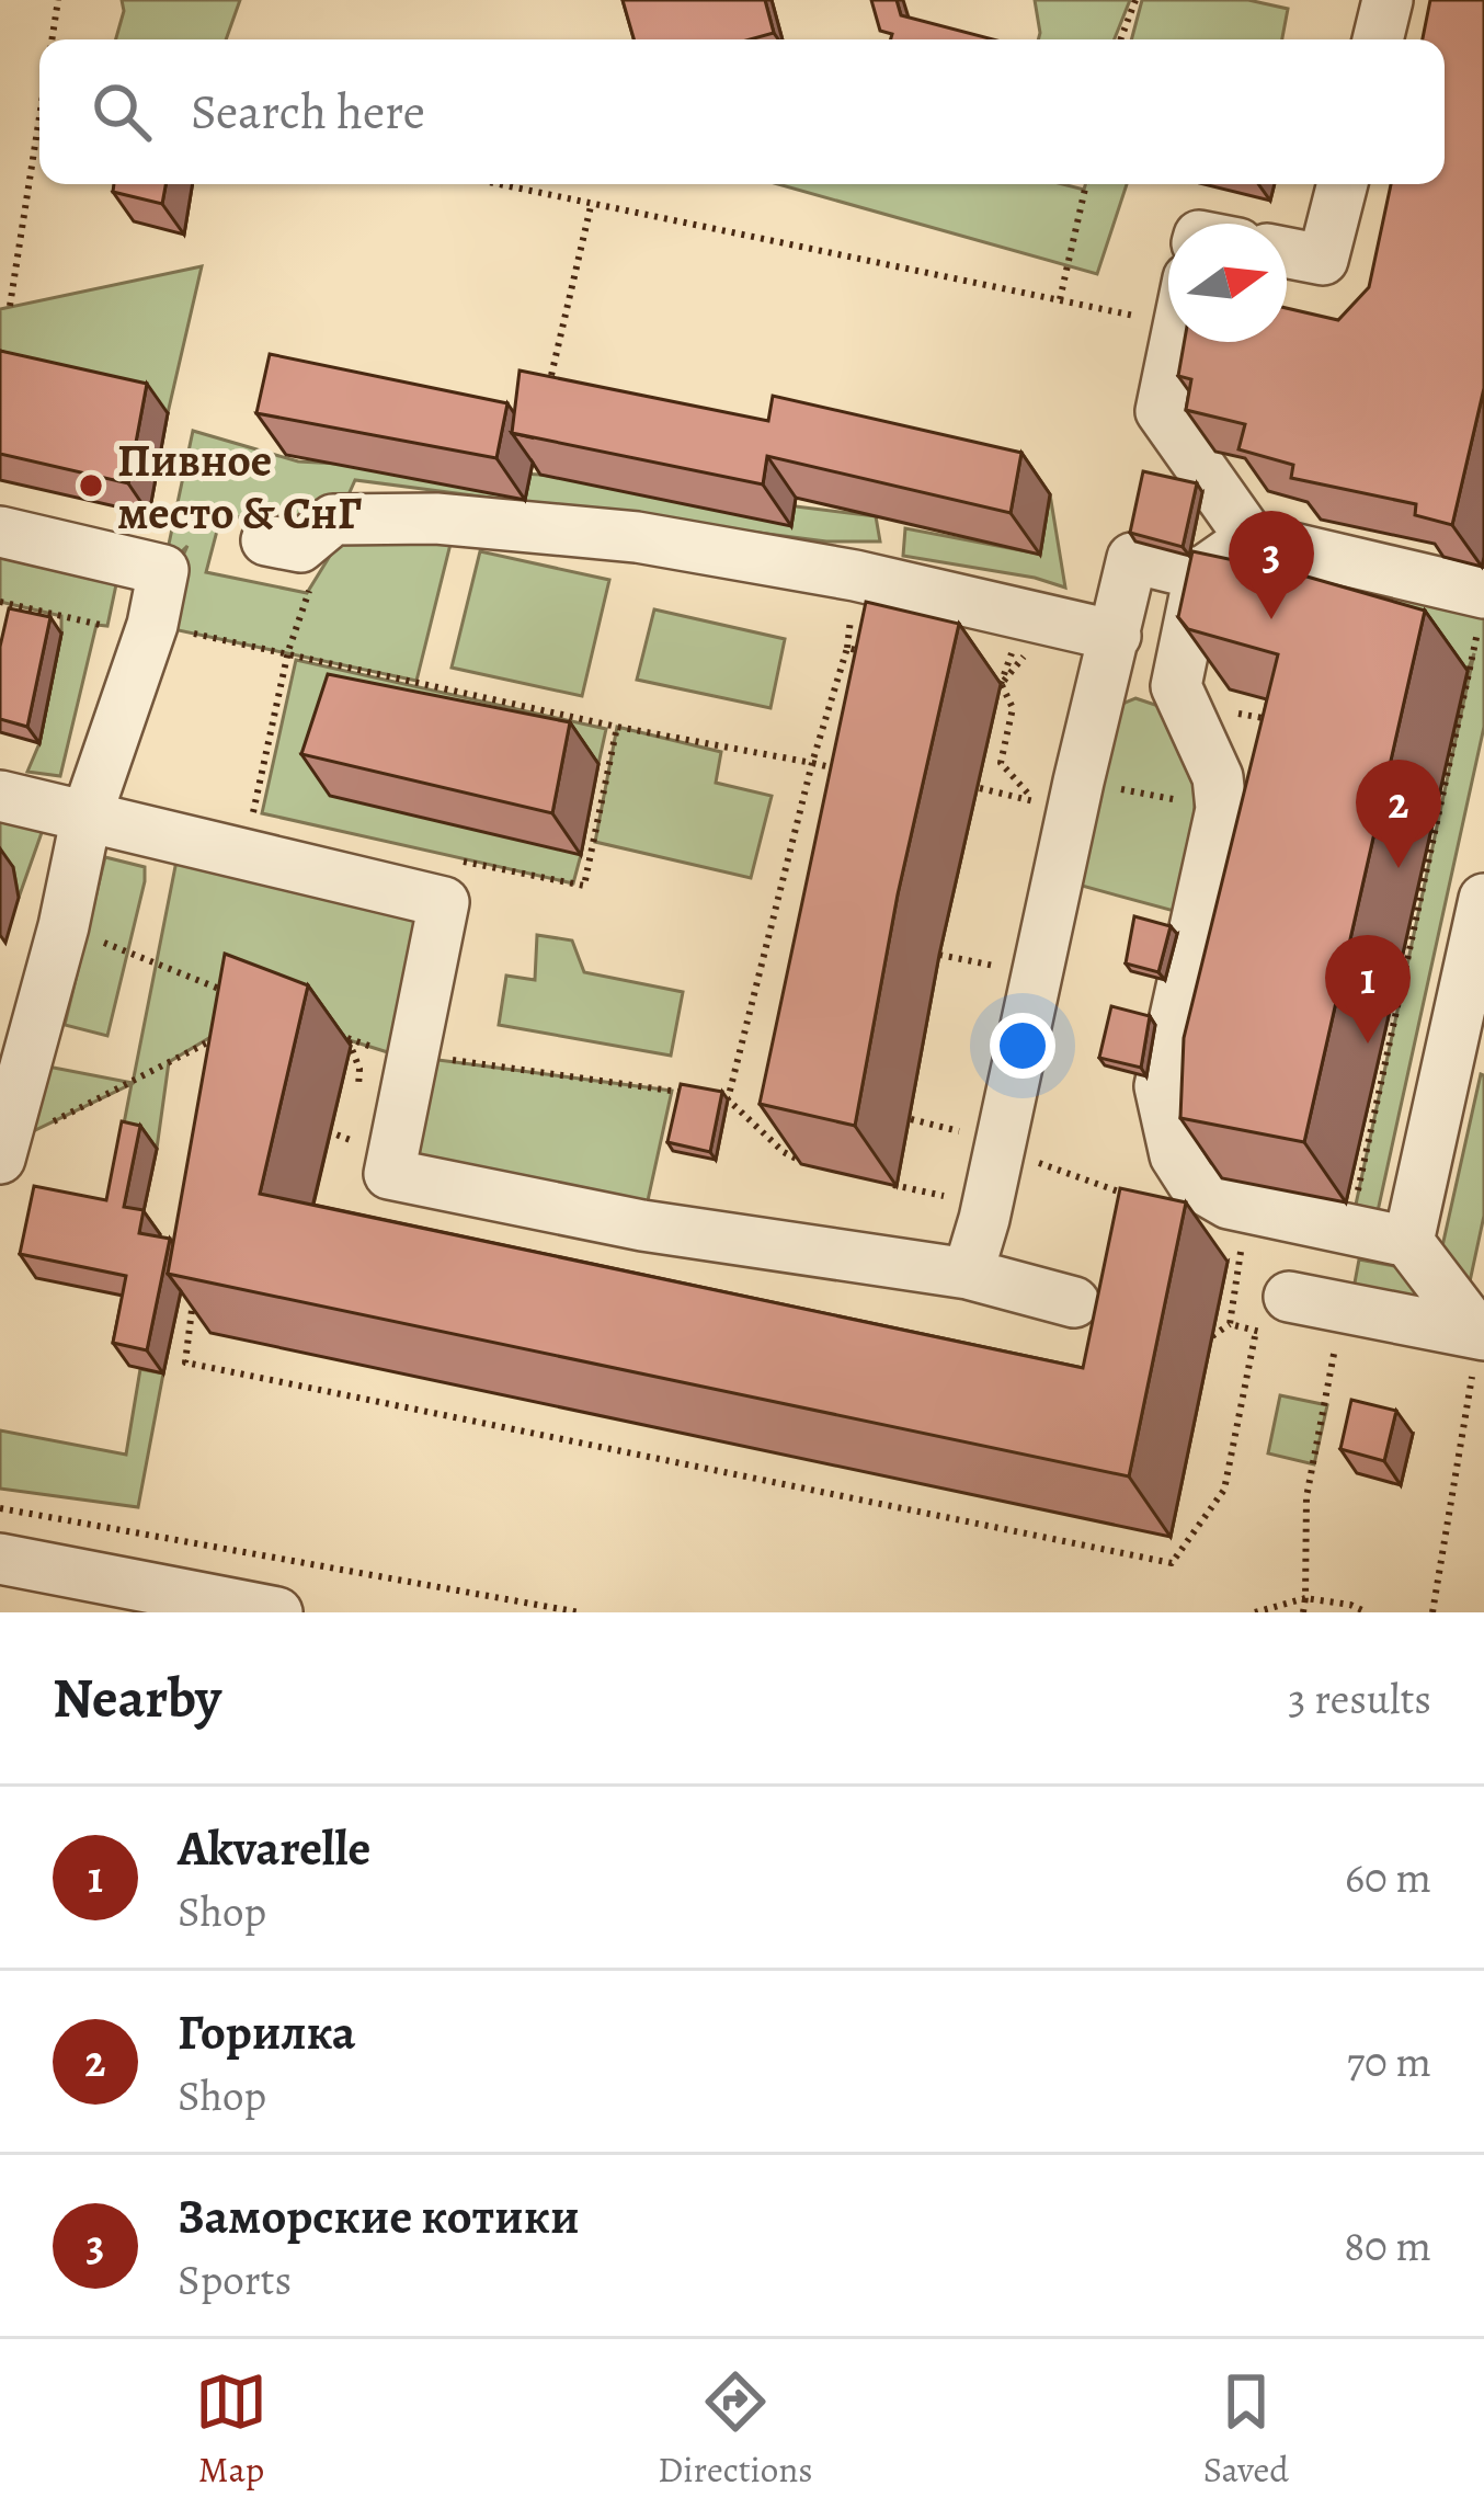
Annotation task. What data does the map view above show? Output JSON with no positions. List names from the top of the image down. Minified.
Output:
{"places":["Пивное место & СнГ"],"north":"right","page":{"search":"Search here","pins":["3","2","1"],"heading":["Nearby","3 results"],"list":[{"mark":"1","name":"Akvarelle","note":"Shop","value":"60 m"},{"mark":"2","name":"Горилка","note":"Shop","value":"70 m"},{"mark":"3","name":"Заморские котики","note":"Sports","value":"80 m"}],"nav":["Map","Directions","Saved"]}}
